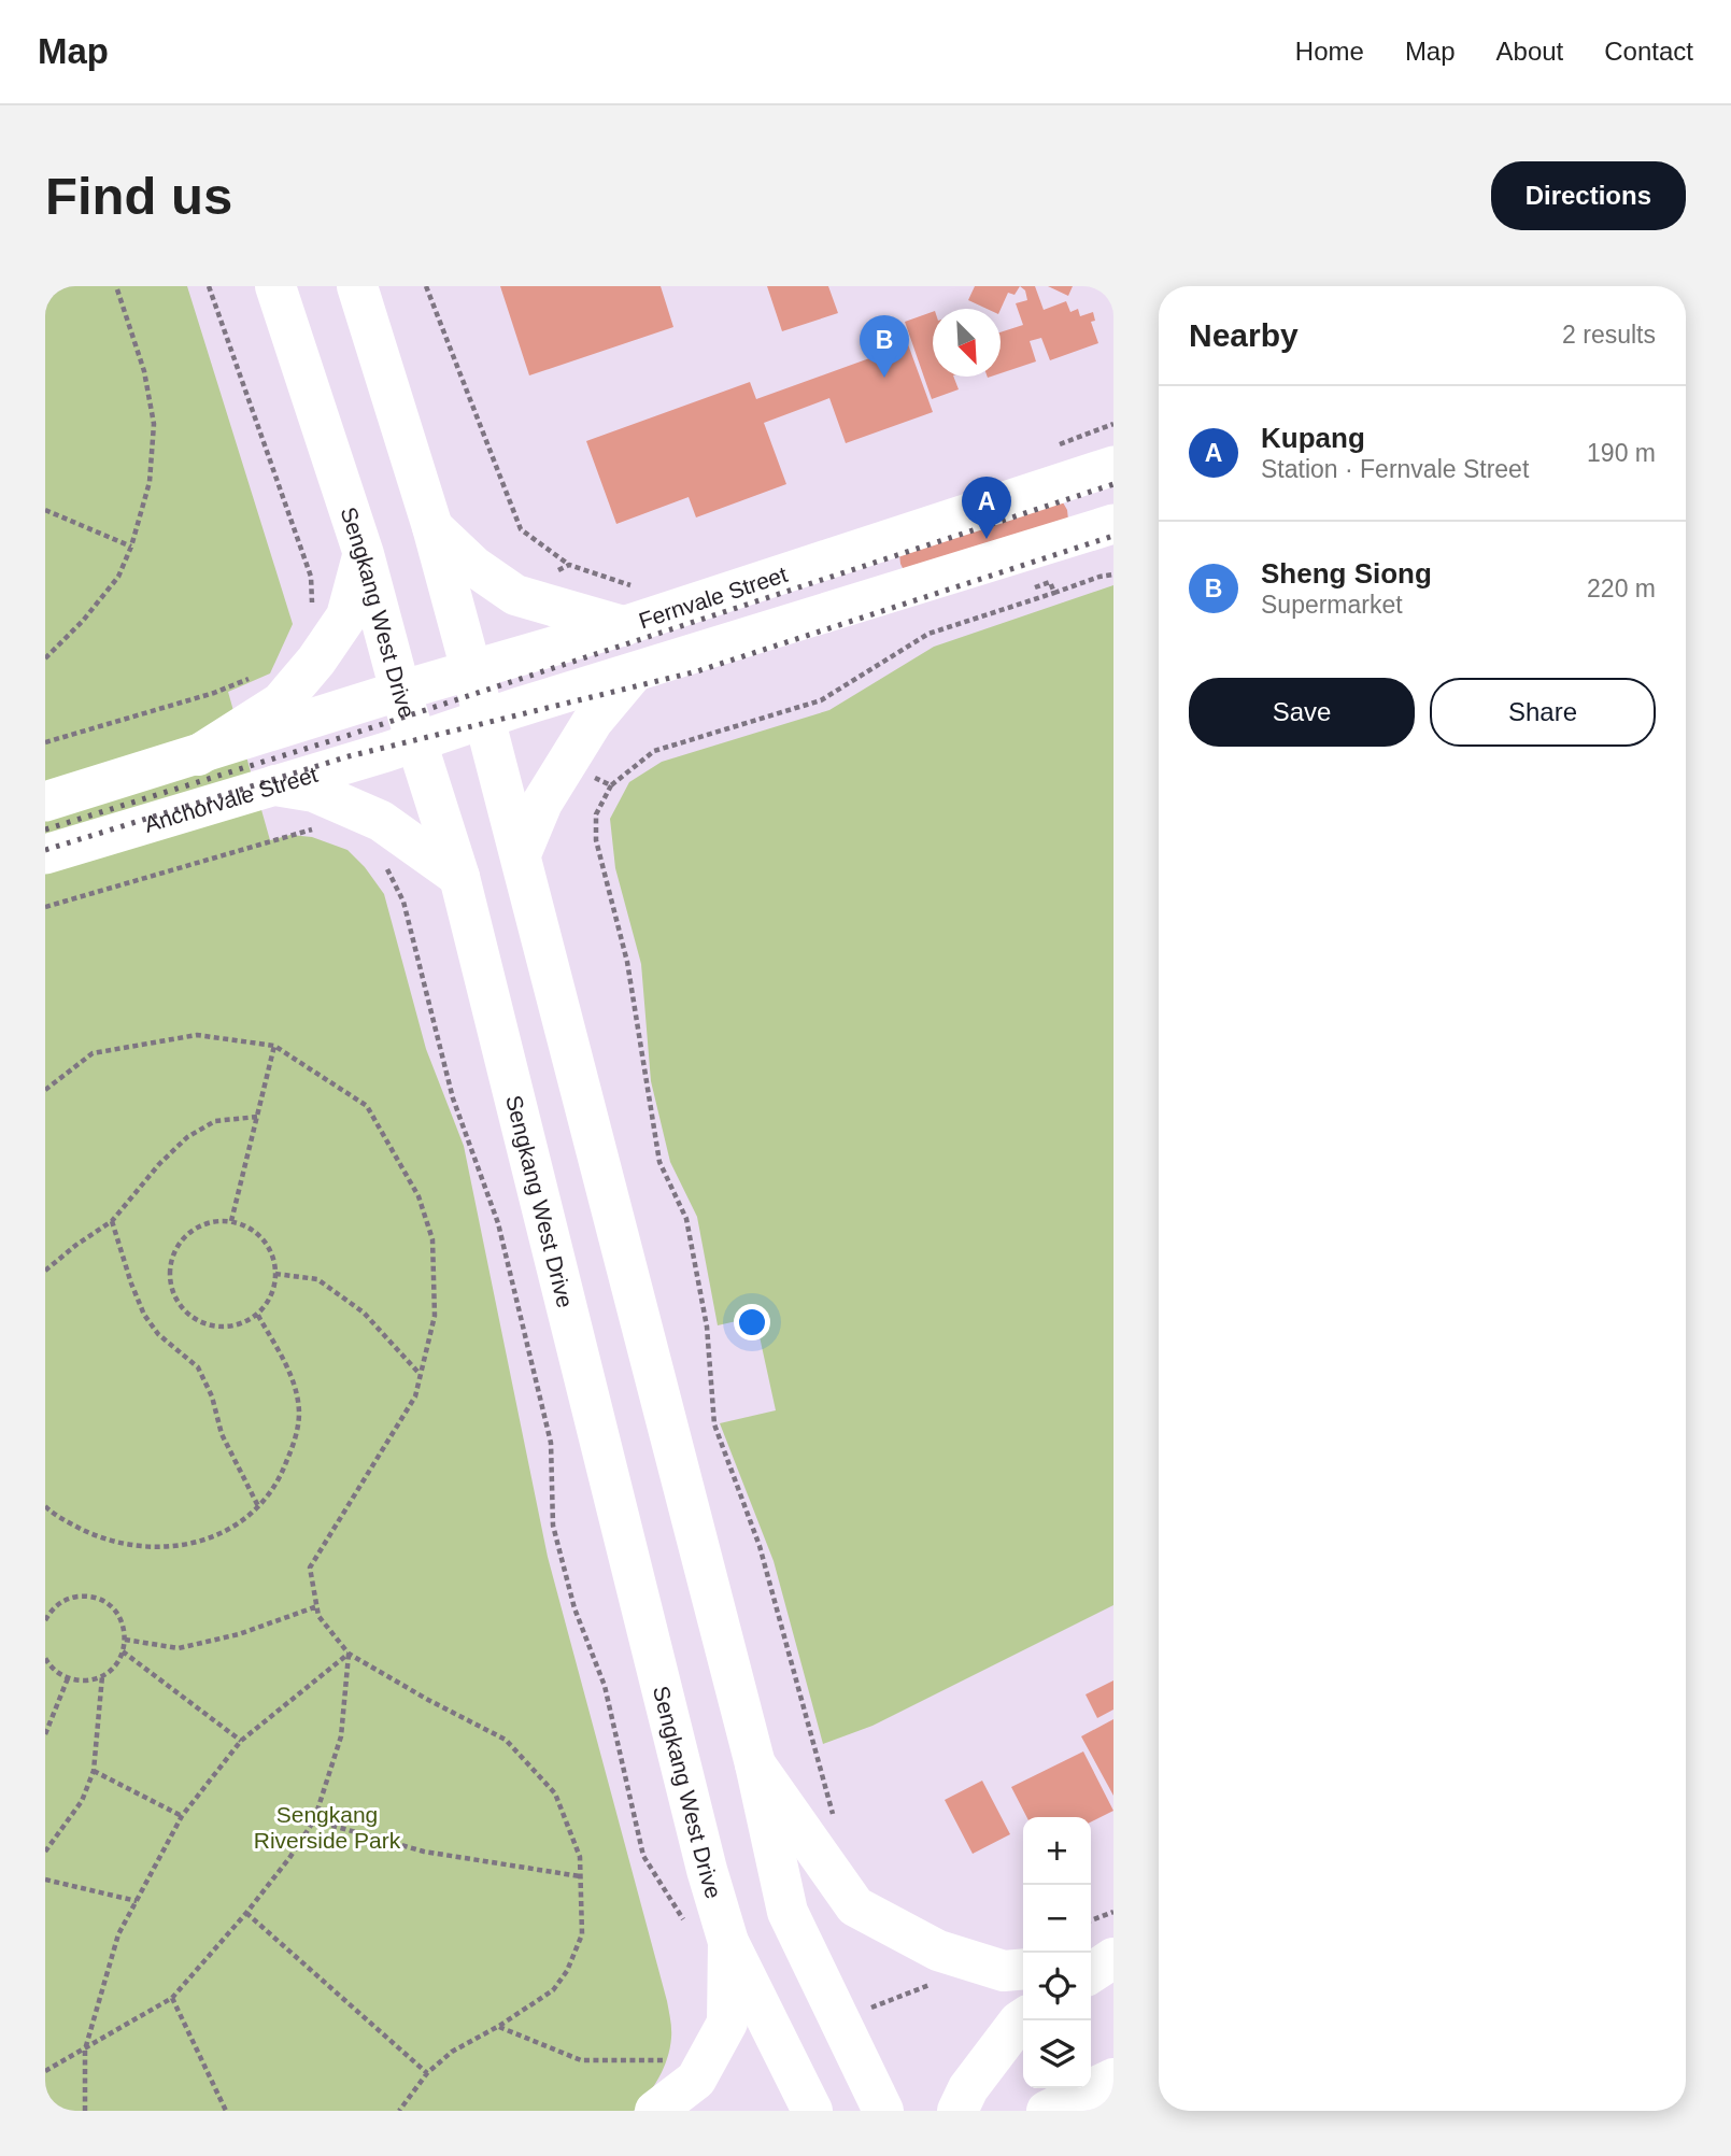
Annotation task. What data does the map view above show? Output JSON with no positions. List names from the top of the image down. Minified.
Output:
{"streets":{"main road":["Sengkang West Drive"],"street":["Fernvale Street","Anchorvale Street"]},"crossings":[["Fernvale Street","Sengkang West Drive"],["Sengkang West Drive","Anchorvale Street"]],"parks":["Sengkang Riverside Park"],"north":"bottom right","page":{"header":"Map","nav":["Home","Map","About","Contact"],"buttons":["Directions",["Save","Share"]],"title":"Find us","heading":["Nearby","2 results"],"pins":["B","A"],"list":[{"mark":"A","name":"Kupang","note":"Station · Fernvale Street","value":"190 m"},{"mark":"B","name":"Sheng Siong","note":"Supermarket","value":"220 m"}],"map_buttons":["+","−"]}}
